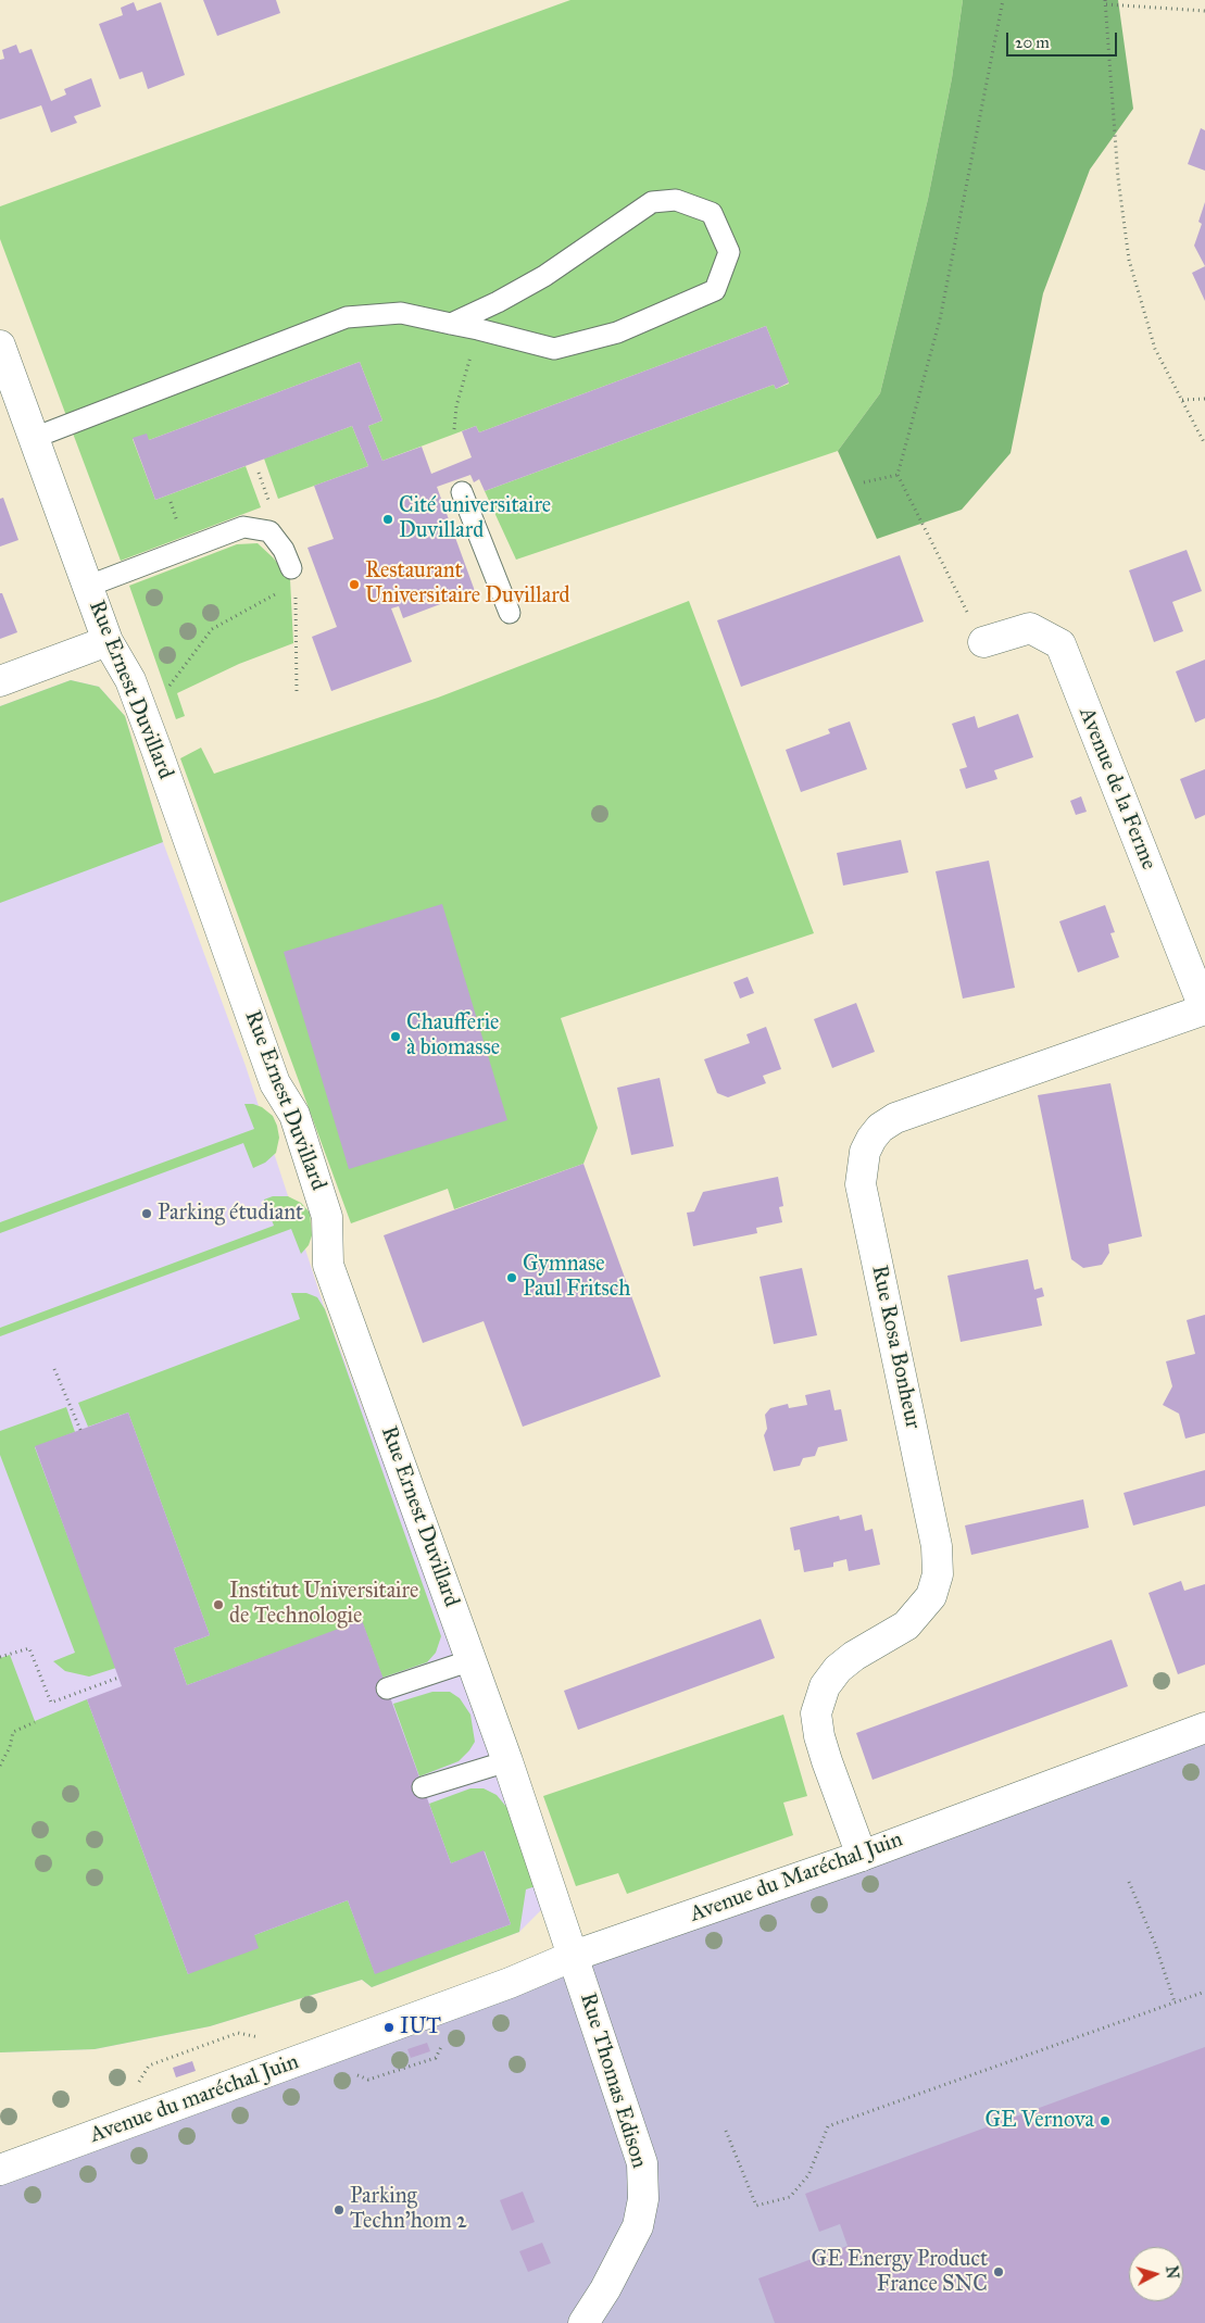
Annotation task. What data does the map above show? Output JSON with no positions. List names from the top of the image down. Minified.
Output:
{"streets":{"street":["Rue Ernest Duvillard","Avenue de la Ferme","Rue Rosa Bonheur","Avenue du Maréchal Juin","Rue Thomas Edison","Avenue du maréchal Juin"]},"crossings":[["Rue Ernest Duvillard","Avenue du Maréchal Juin"],["Rue Ernest Duvillard","Rue Thomas Edison"],["Avenue de la Ferme","Rue Rosa Bonheur"],["Rue Rosa Bonheur","Avenue du Maréchal Juin"],["Avenue du Maréchal Juin","Rue Thomas Edison"],["Avenue du Maréchal Juin","Avenue du maréchal Juin"]],"places":["Cité universitaire Duvillard","Restaurant Universitaire Duvillard","Chaufferie à biomasse","Parking étudiant","Gymnase Paul Fritsch","Institut Universitaire de Technologie","IUT","GE Vernova","Parking Techn'hom 2","GE Energy Product France SNC"],"scale_bar":"20 m","north":"right"}
